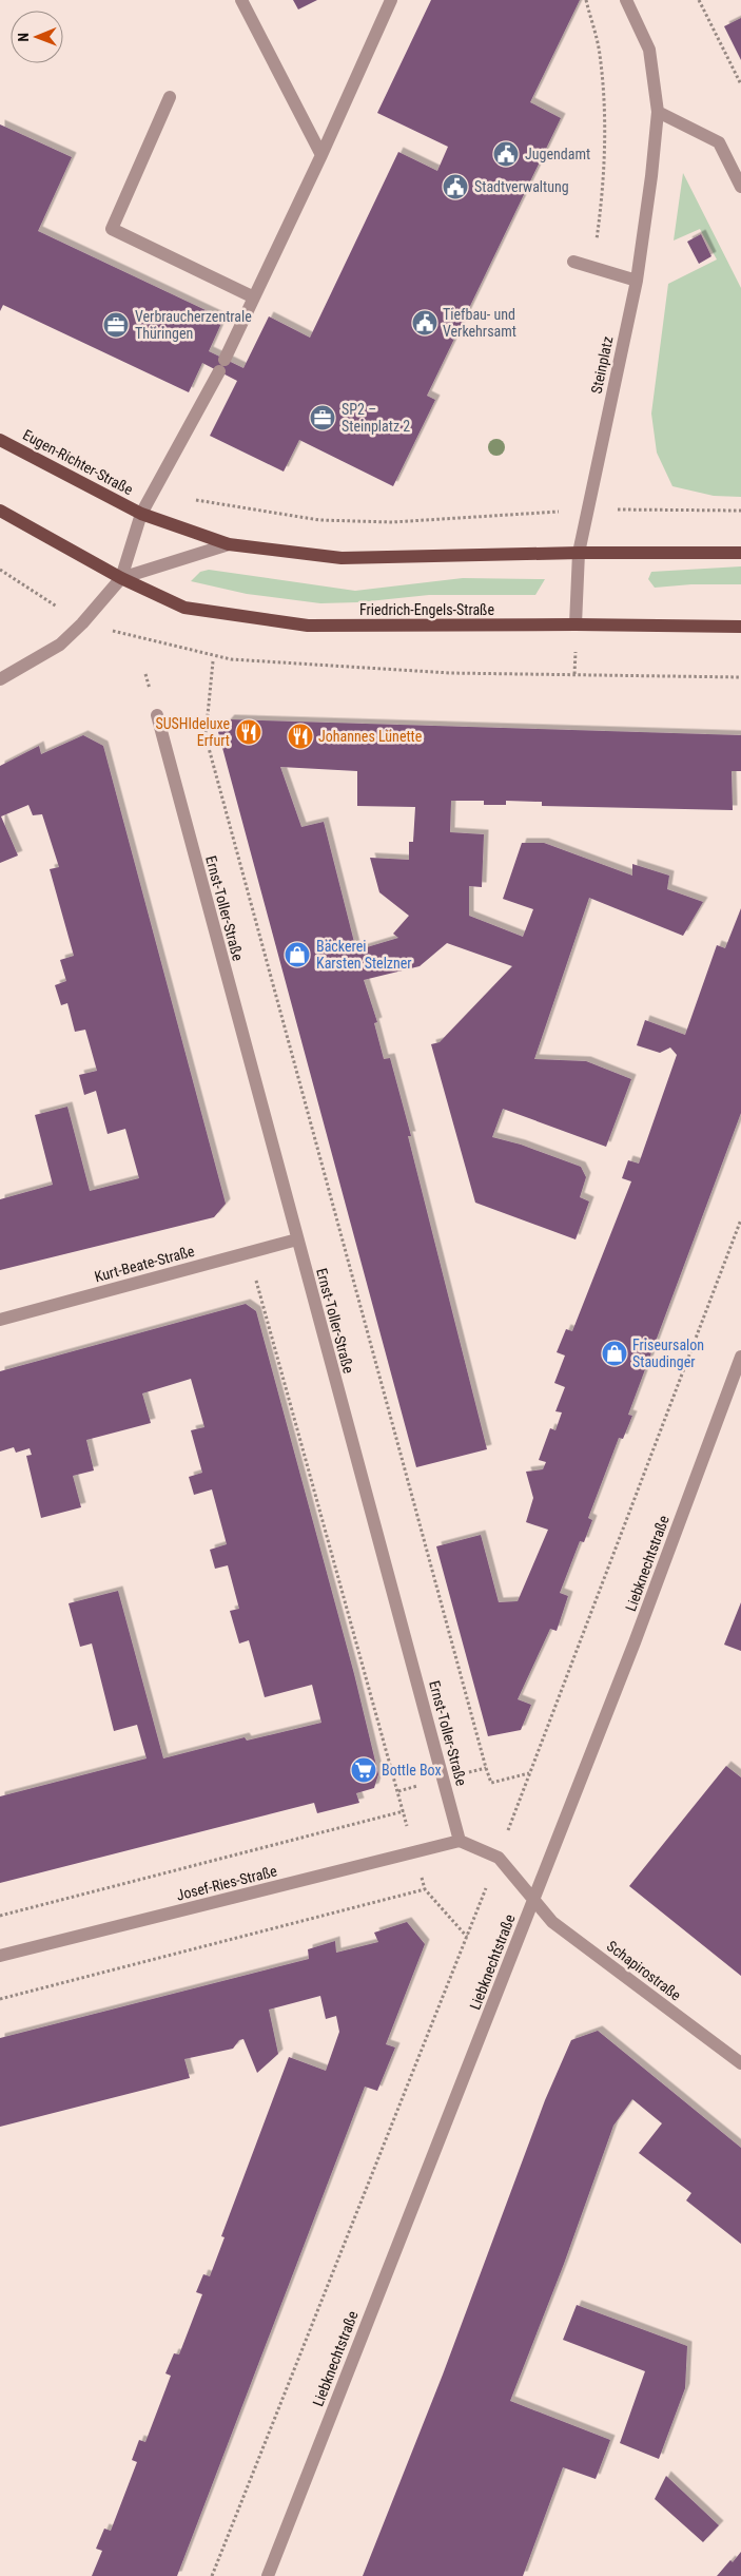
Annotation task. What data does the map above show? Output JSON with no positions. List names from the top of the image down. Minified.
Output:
{"streets":{"main road":["Eugen-Richter-Straße","Friedrich-Engels-Straße"],"street":["Steinplatz","Ernst-Toller-Straße","Kurt-Beate-Straße","Liebknechtstraße","Josef-Ries-Straße","Schapirostraße"]},"crossings":[["Steinplatz","Friedrich-Engels-Straße"],["Ernst-Toller-Straße","Kurt-Beate-Straße"],["Ernst-Toller-Straße","Josef-Ries-Straße"],["Liebknechtstraße","Schapirostraße"]],"places":{"public building":["Jugendamt","Stadtverwaltung","Tiefbau- und Verkehrsamt"],"office":["Verbraucherzentrale Thüringen","SP2 – Steinplatz 2"],"restaurant":["SUSHIdeluxe Erfurt","Johannes Lünette"],"shop":["Bäckerei Karsten Stelzner","Friseursalon Staudinger"],"supermarket":["Bottle Box"]},"north":"left"}
